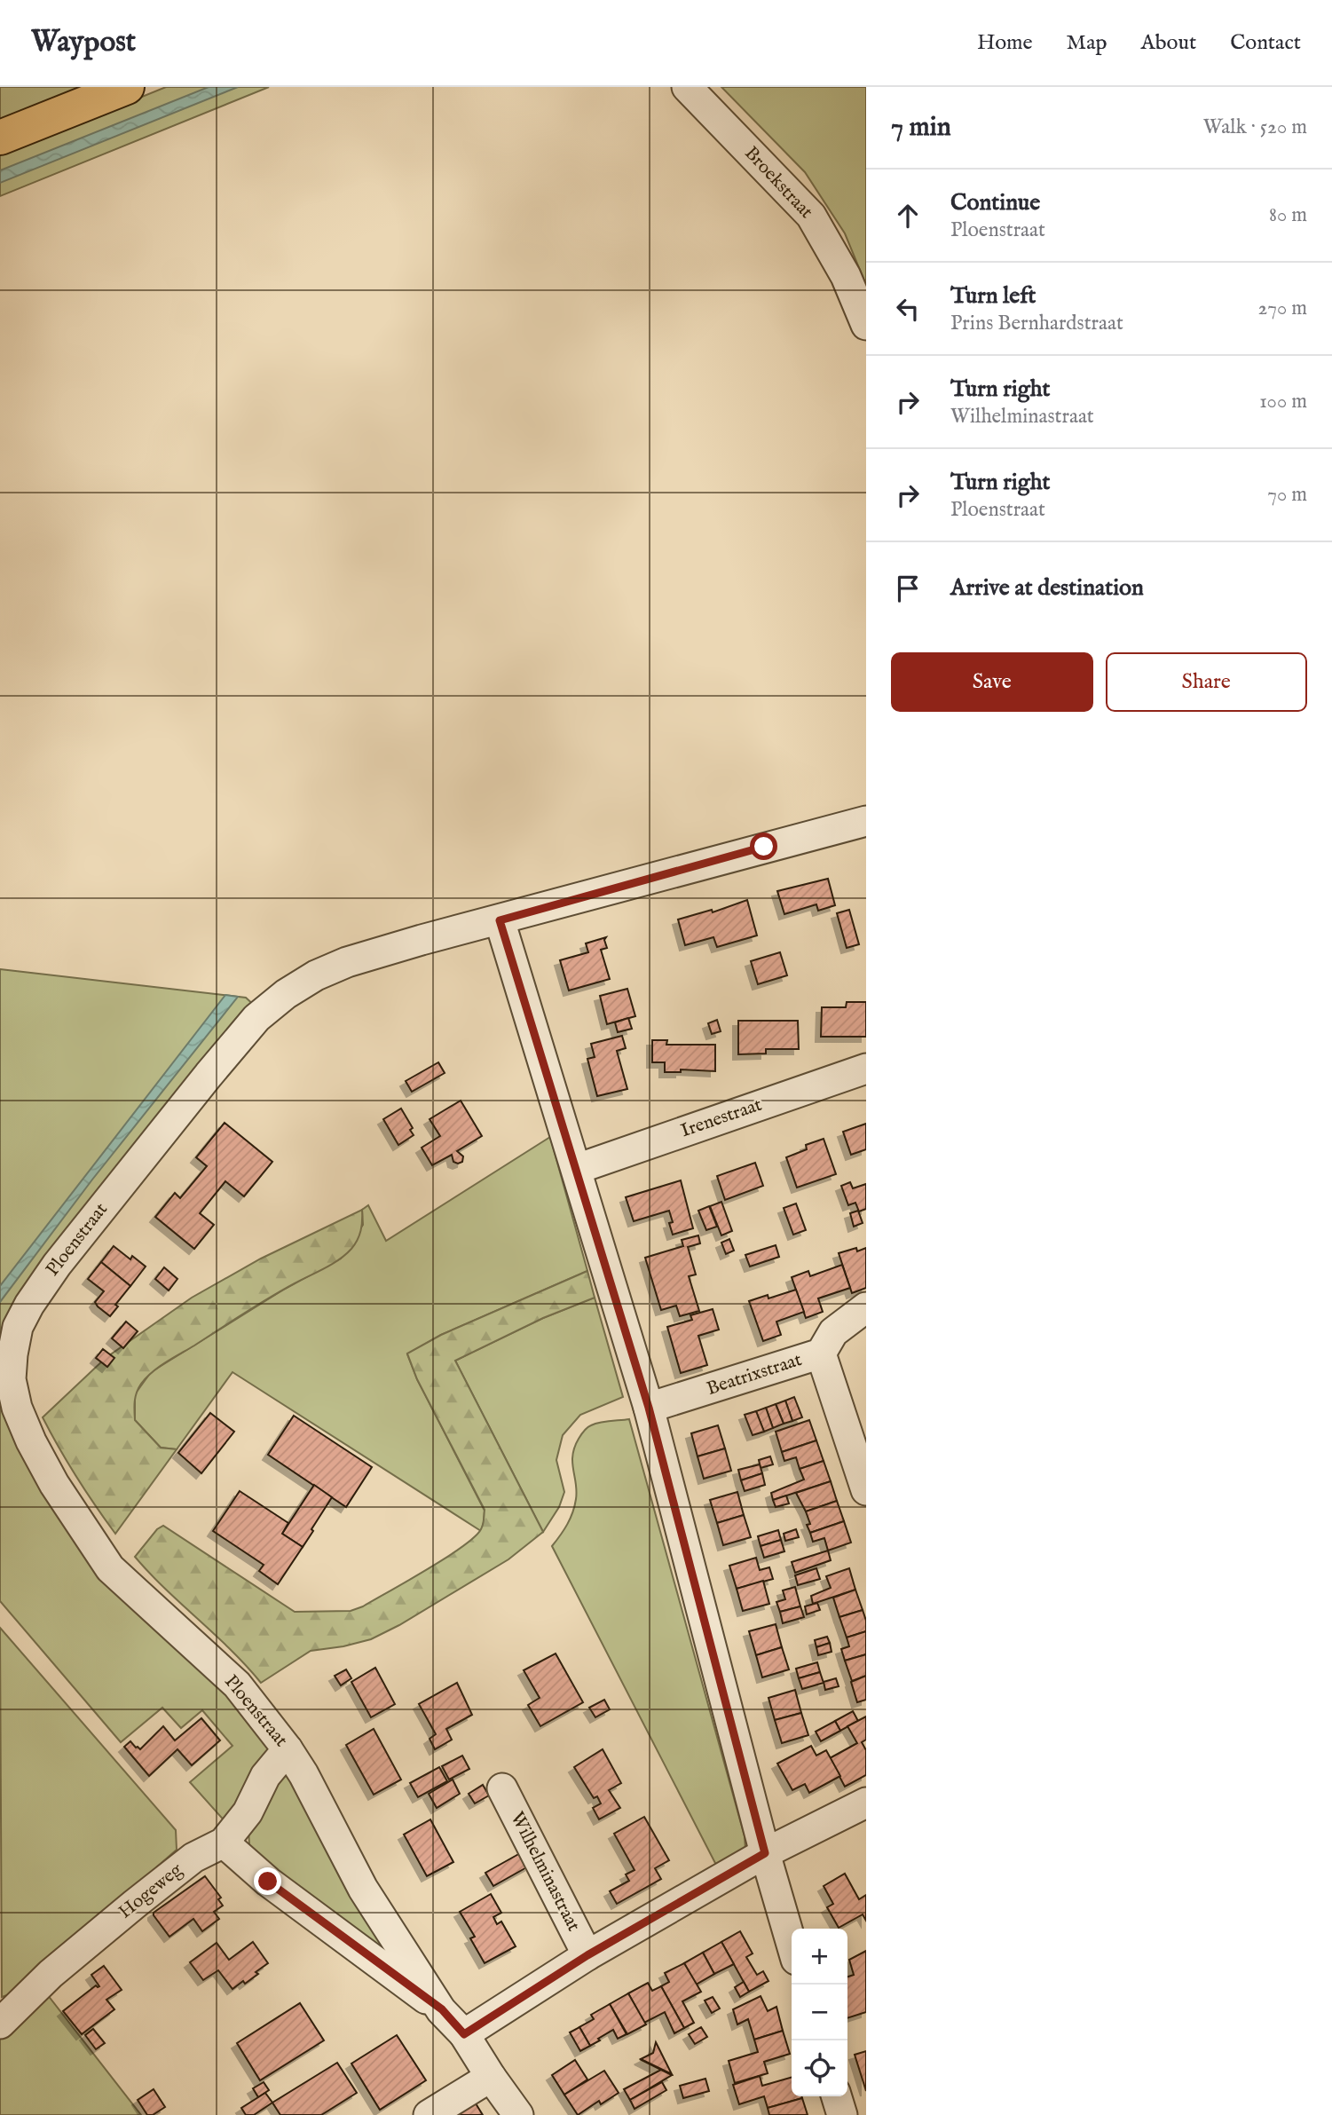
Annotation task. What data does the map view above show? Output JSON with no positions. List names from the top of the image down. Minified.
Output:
{"streets":{"street":["Broekstraat","Irenestraat","Ploenstraat","Beatrixstraat","Wilhelminastraat","Hogeweg"]},"crossings":[["Ploenstraat","Wilhelminastraat"],["Ploenstraat","Hogeweg"]],"page":{"header":"Waypost","nav":["Home","Map","About","Contact"],"heading":["7 min","Walk · 520 m"],"list":[["Continue","Ploenstraat","80 m"],["Turn left","Prins Bernhardstraat","270 m"],["Turn right","Wilhelminastraat","100 m"],["Turn right","Ploenstraat","70 m"],"Arrive at destination"],"buttons":["Save","Share"],"map_buttons":["+","−"]}}
